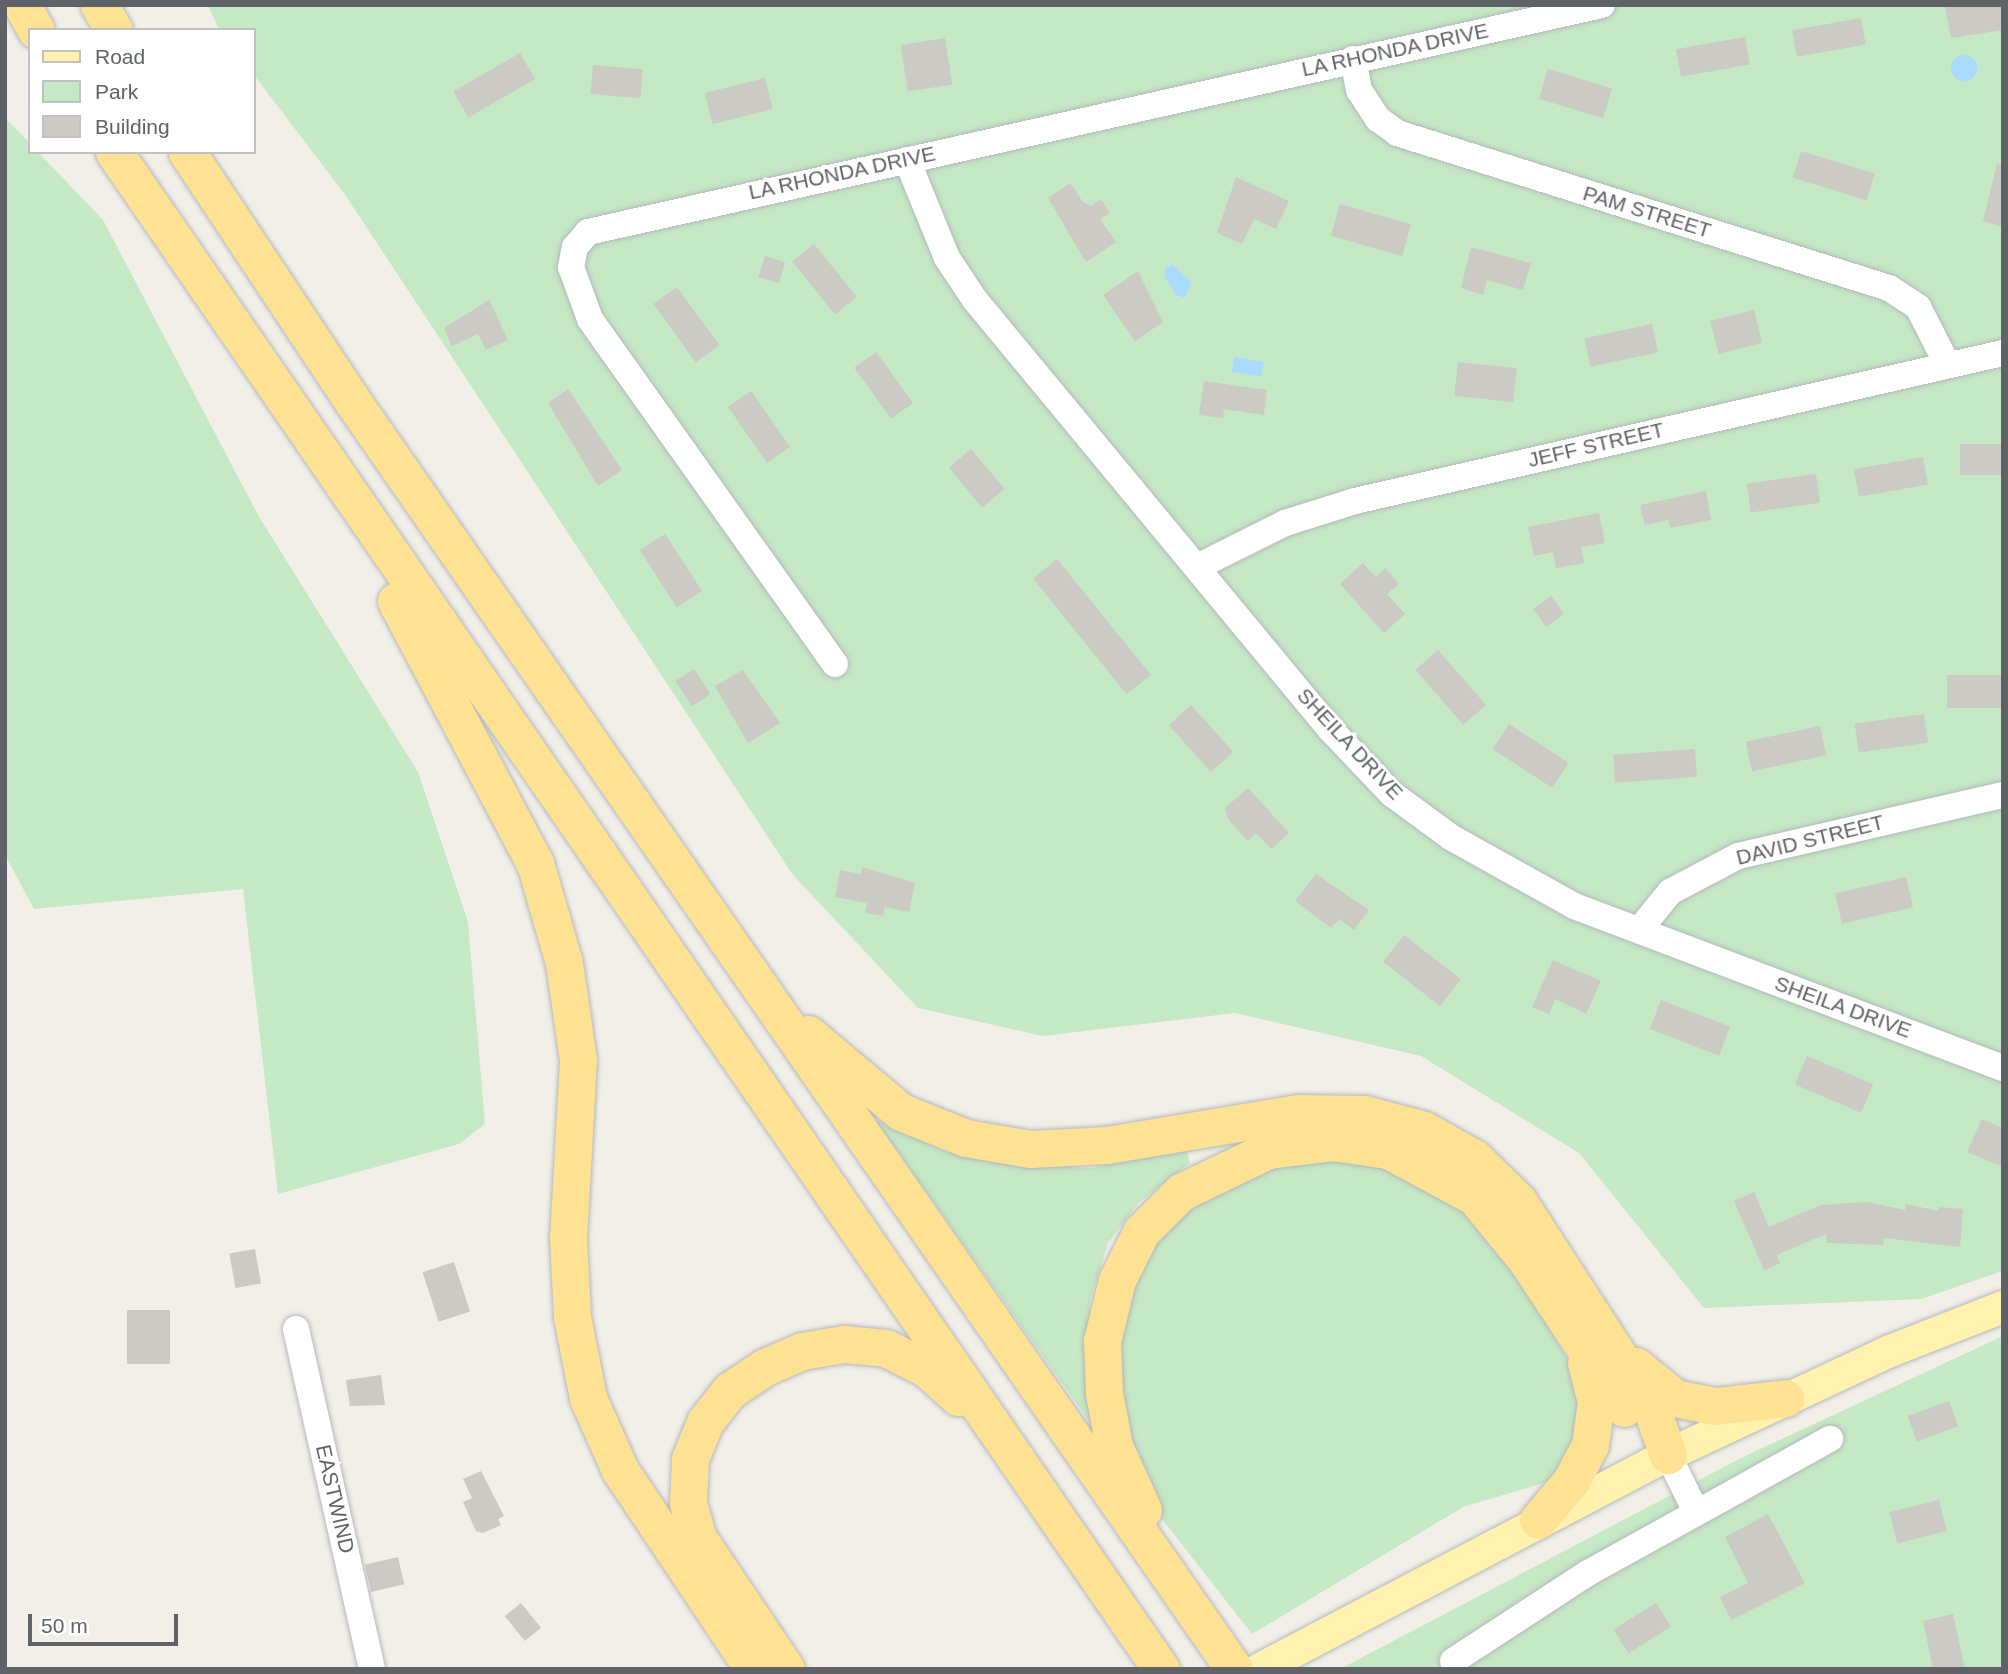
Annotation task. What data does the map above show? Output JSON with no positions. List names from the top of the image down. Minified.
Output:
{"streets":{"street":["LA RHONDA DRIVE","PAM STREET","JEFF STREET","SHEILA DRIVE","DAVID STREET","EASTWIND"]},"crossings":[["LA RHONDA DRIVE","PAM STREET"],["LA RHONDA DRIVE","SHEILA DRIVE"],["PAM STREET","JEFF STREET"],["JEFF STREET","SHEILA DRIVE"],["SHEILA DRIVE","DAVID STREET"]],"legend":["Road","Park","Building"],"scale_bar":"50 m"}
